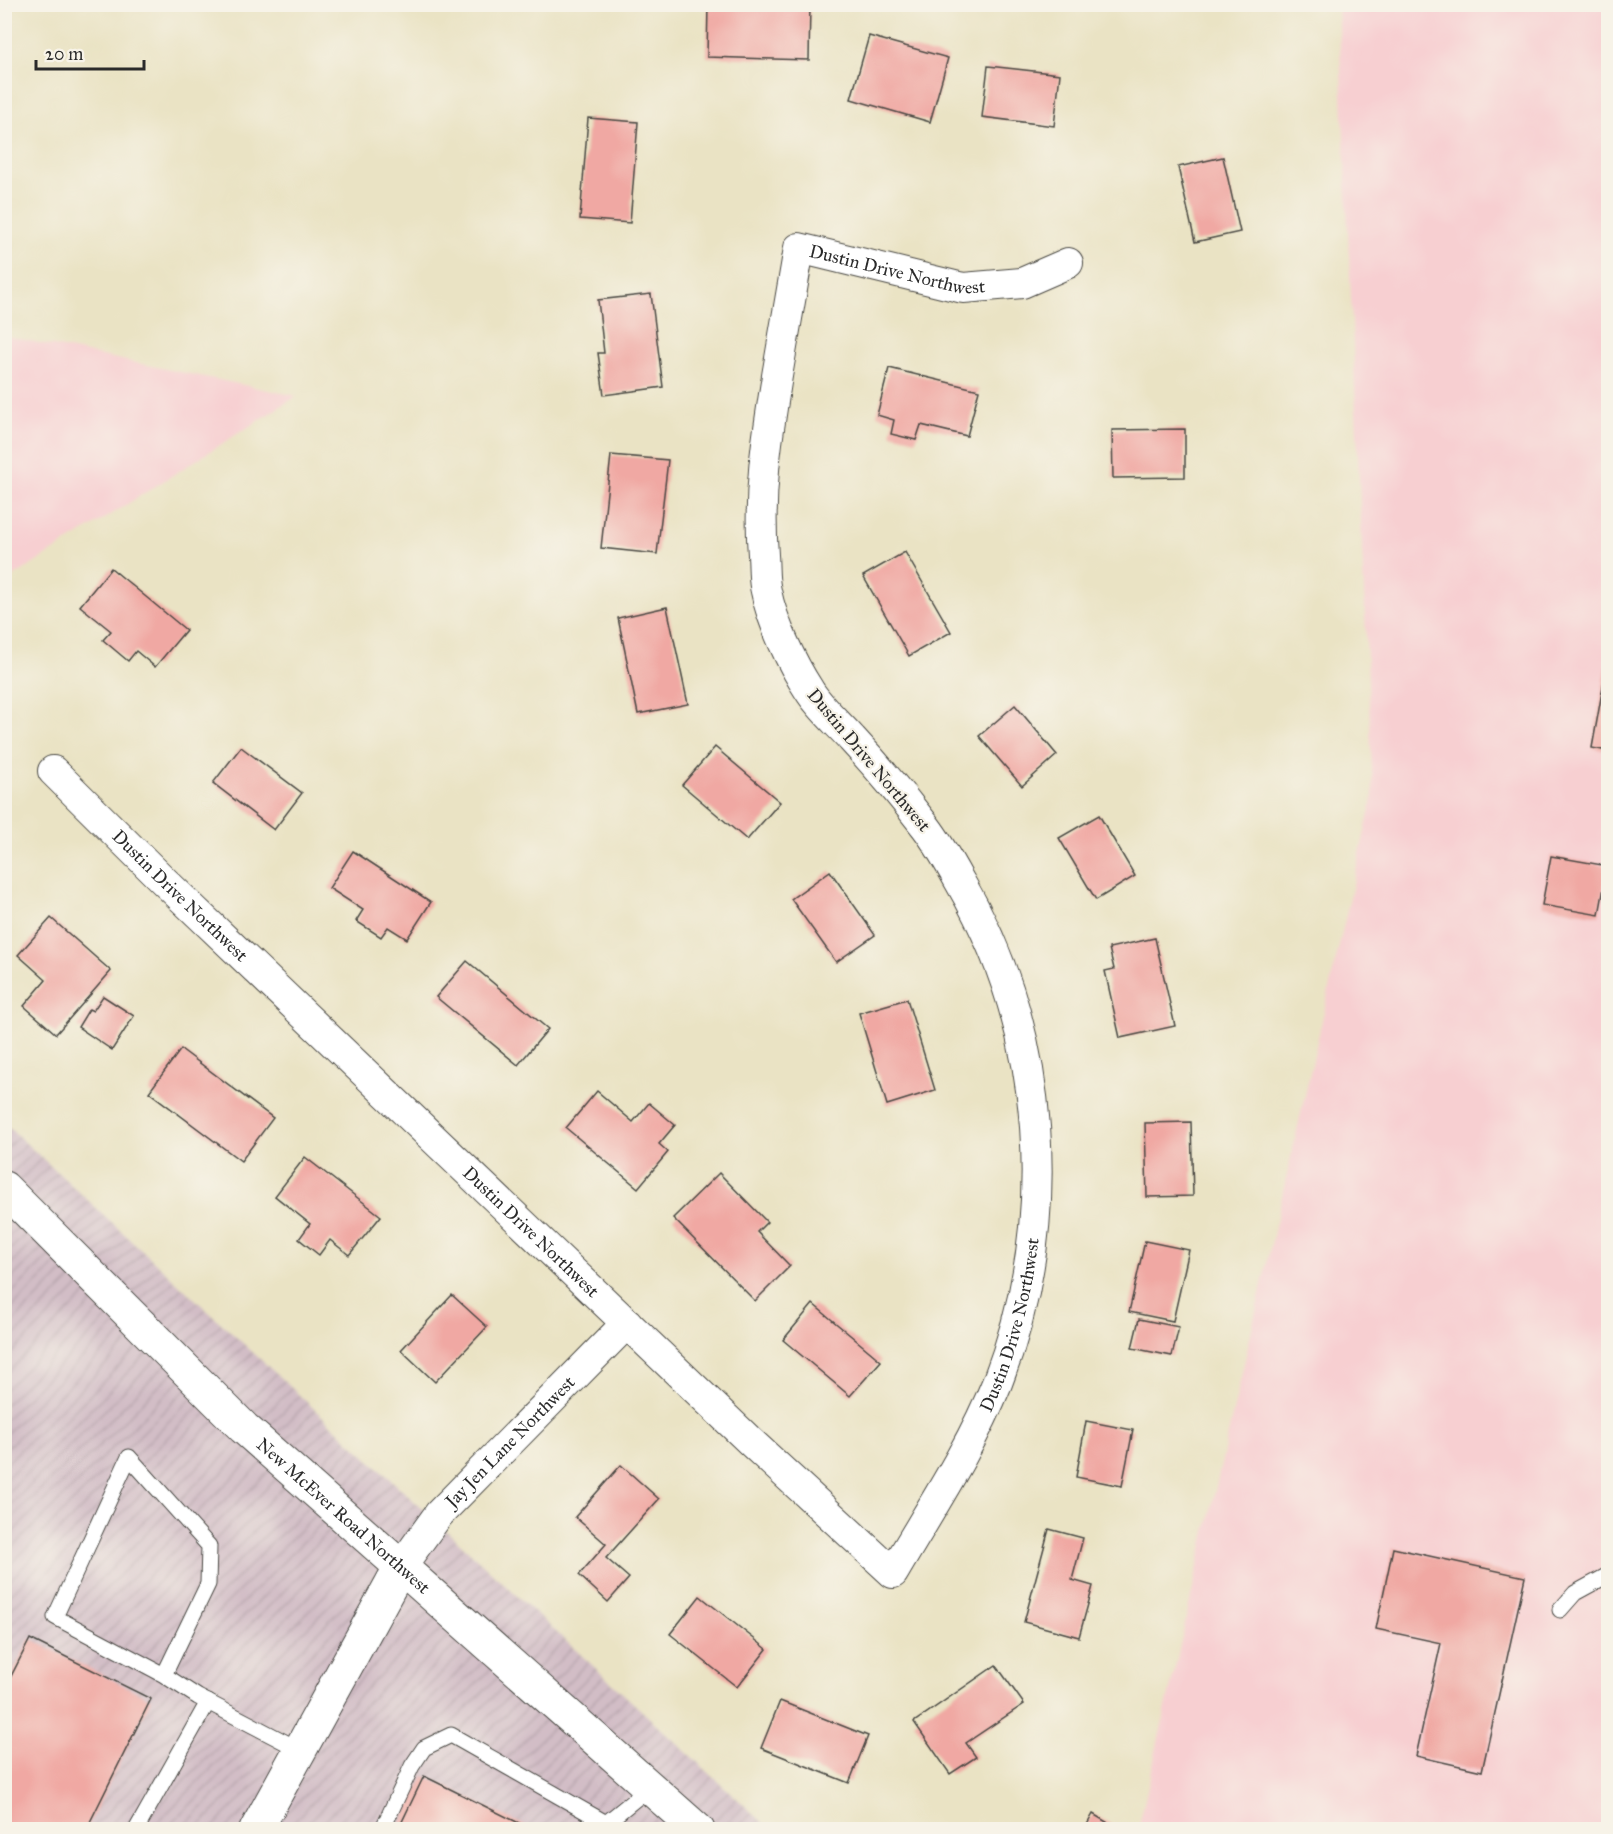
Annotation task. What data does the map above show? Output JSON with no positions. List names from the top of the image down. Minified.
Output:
{"streets":{"street":["Dustin Drive Northwest","Jay Jen Lane Northwest","New McEver Road Northwest"]},"crossings":[["Dustin Drive Northwest","Jay Jen Lane Northwest"],["Jay Jen Lane Northwest","New McEver Road Northwest"]],"scale_bar":"20 m"}
